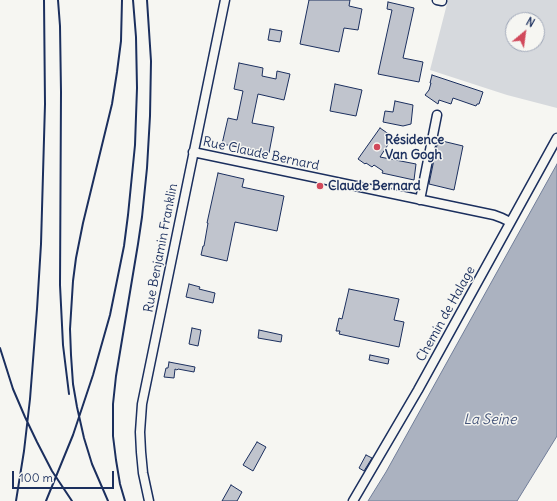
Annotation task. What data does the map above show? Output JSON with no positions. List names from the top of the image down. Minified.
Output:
{"streets":{"street":["Rue Claude Bernard","Rue Benjamin Franklin","Chemin de Halage"]},"crossings":[["Rue Claude Bernard","Rue Benjamin Franklin"],["Rue Claude Bernard","Chemin de Halage"]],"water":["La Seine"],"places":["Résidence Van Gogh","Claude Bernard"],"scale_bar":"100 m","north":"top right"}
